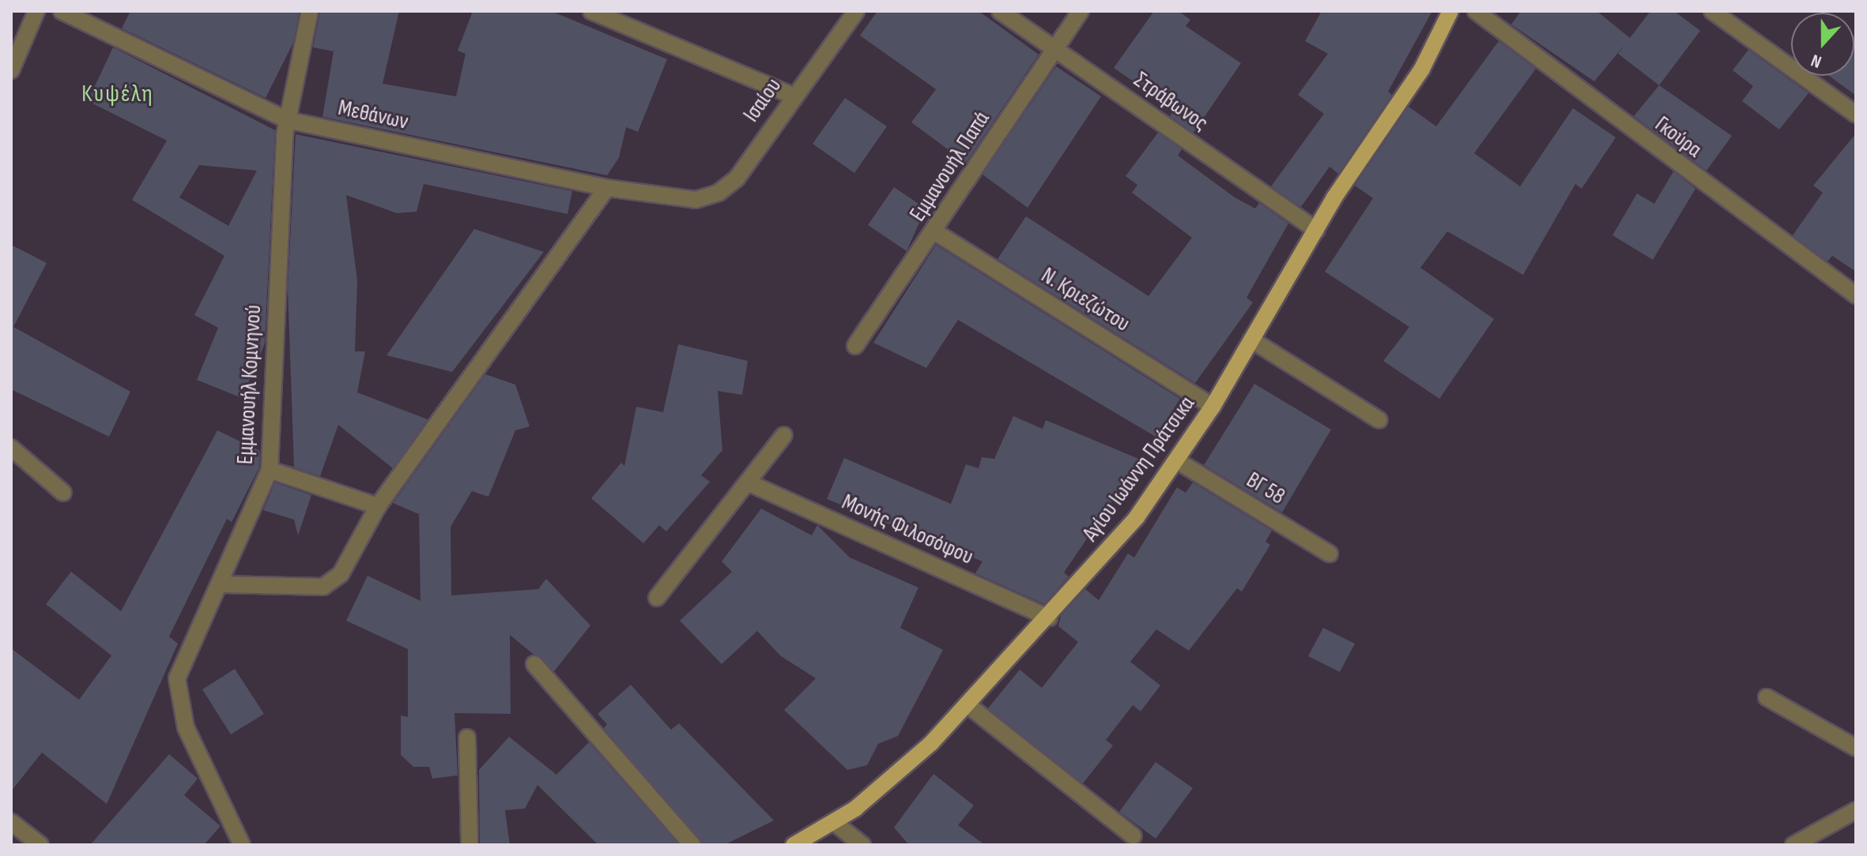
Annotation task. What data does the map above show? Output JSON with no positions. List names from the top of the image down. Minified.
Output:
{"streets":{"main road":["Αγίου Ιωάννη Πράτσικα"],"street":["Ισαίου","Στράβωνος","Μεθάνων","Γκούρα","Εμμανουήλ Παπά","Ν. Κριεζώτου","Εμμανουήλ Κομνηνού","ΒΓ 58","Μονής Φιλοσόφου"]},"crossings":[["Ισαίου","Μεθάνων"],["Στράβωνος","Εμμανουήλ Παπά"],["Στράβωνος","Αγίου Ιωάννη Πράτσικα"],["Μεθάνων","Εμμανουήλ Κομνηνού"],["Εμμανουήλ Παπά","Ν. Κριεζώτου"],["Ν. Κριεζώτου","Αγίου Ιωάννη Πράτσικα"],["Αγίου Ιωάννη Πράτσικα","ΒΓ 58"],["Αγίου Ιωάννη Πράτσικα","Μονής Φιλοσόφου"]],"districts":["Κυψέλη"],"north":"bottom"}
